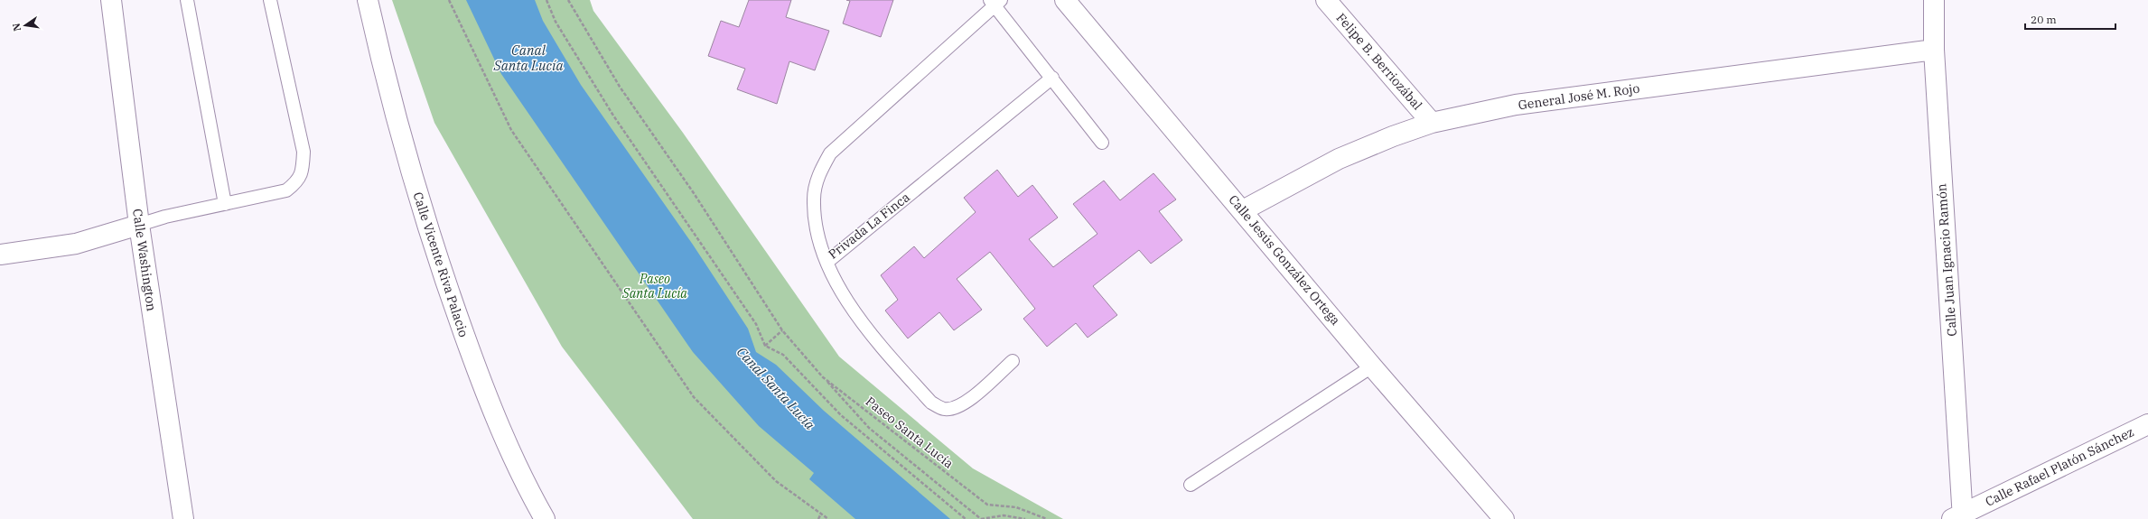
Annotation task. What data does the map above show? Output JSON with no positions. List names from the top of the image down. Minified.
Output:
{"streets":{"street":["Felipe B. Berriozábal","General José M. Rojo","Calle Washington","Calle Jesús González Ortega","Calle Juan Ignacio Ramón","Calle Vicente Riva Palacio","Calle Rafael Platón Sánchez"],"lane":["Privada La Finca"],"path":["Paseo Santa Lucía"]},"crossings":[["Felipe B. Berriozábal","General José M. Rojo"],["General José M. Rojo","Calle Jesús González Ortega"],["General José M. Rojo","Calle Juan Ignacio Ramón"],["Calle Juan Ignacio Ramón","Calle Rafael Platón Sánchez"]],"water":["Canal Santa Lucía"],"parks":["Paseo Santa Lucía"],"scale_bar":"20 m","north":"left"}
